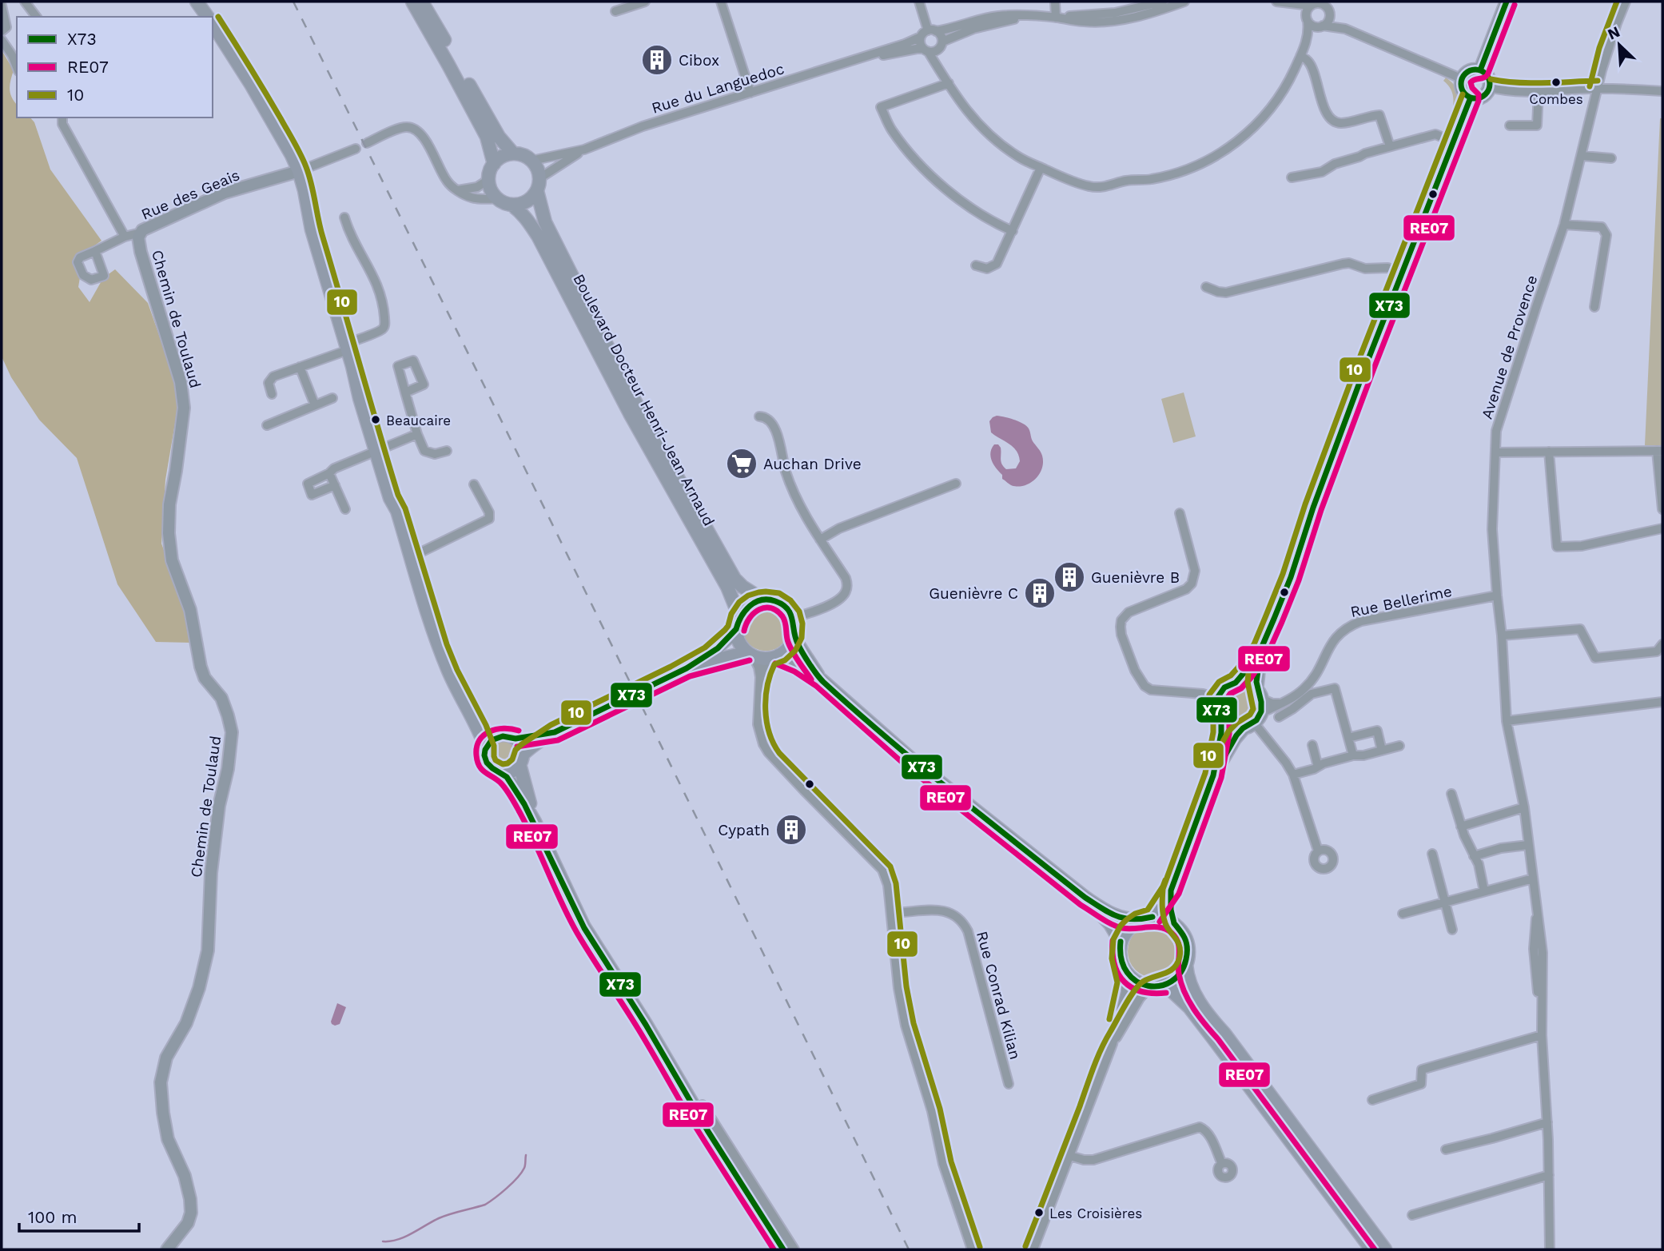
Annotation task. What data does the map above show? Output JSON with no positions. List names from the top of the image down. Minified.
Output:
{"streets":{"main road":["Boulevard Docteur Henri-Jean Arnaud"],"street":["Rue du Languedoc","Rue des Geais","Chemin de Toulaud","Avenue de Provence","Rue Bellerime","Rue Conrad Kilian"]},"crossings":[["Rue du Languedoc","Boulevard Docteur Henri-Jean Arnaud"],["Rue des Geais","Chemin de Toulaud"],["Avenue de Provence","Rue Bellerime"]],"places":{"building":["Cibox","Guenièvre B","Guenièvre C","Cypath"],"other":["Combes","Beaucaire","Les Croisières"],"supermarket":["Auchan Drive"]},"lines":["transit line X73","transit line 10","transit line RE07"],"legend":["X73","RE07","10"],"scale_bar":"100 m","north":"top left"}
